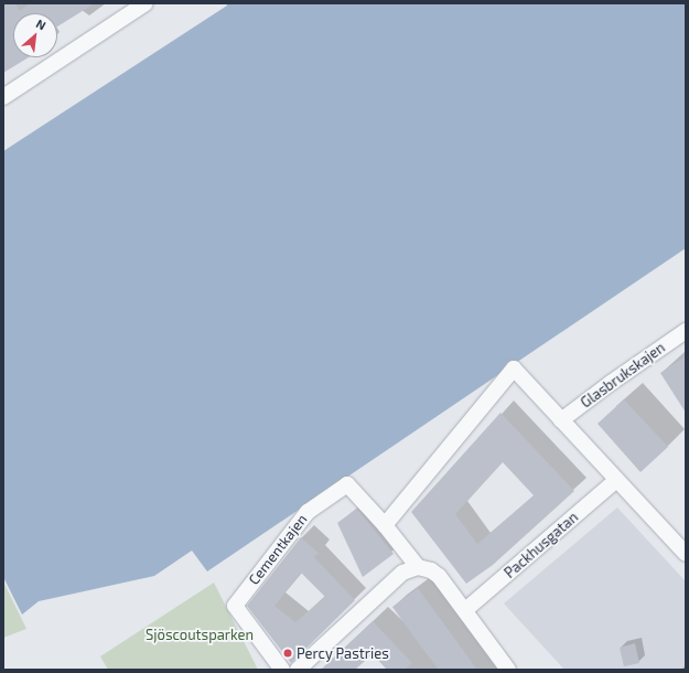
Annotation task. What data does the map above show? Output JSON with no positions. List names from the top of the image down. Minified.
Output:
{"streets":{"street":["Glasbrukskajen","Packhusgatan","Cementkajen"]},"parks":["Sjöscoutsparken"],"places":["Percy Pastries"],"north":"top right"}
